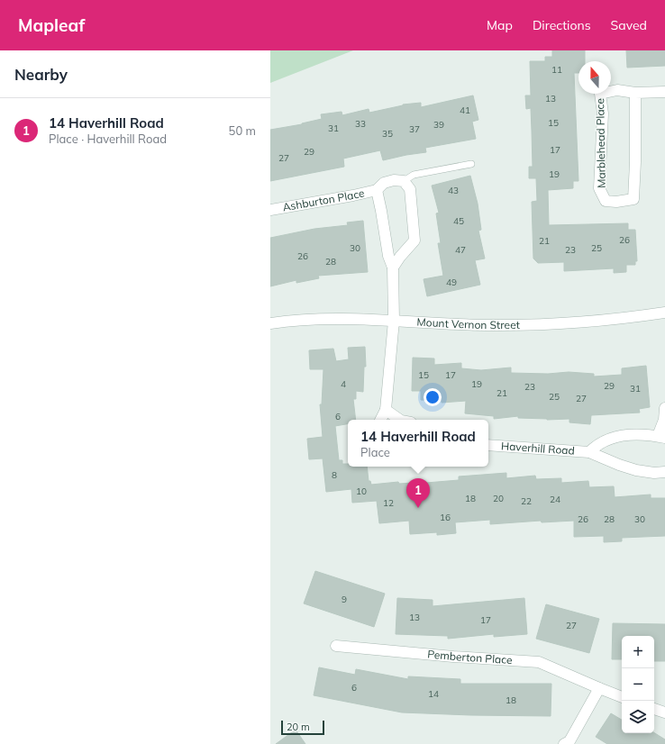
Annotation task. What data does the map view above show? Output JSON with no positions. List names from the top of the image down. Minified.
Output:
{"streets":{"street":["Marblehead Place","Ashburton Place","Mount Vernon Street","Haverhill Road","Pemberton Place"]},"crossings":[["Ashburton Place","Mount Vernon Street"]],"house_numbers":["11","13","41","15","33","39","31","37","35","17","29","27","19","43","45","26","21","30","25","47","23","26","28","49","15","17","4","19","29","23","31","21","25","27","6","8","10","18","20","24","22","12","16","26","28","30","9","13","17","27","6","14","18"],"scale_bar":"20 m","north":"top","page":{"header":"Mapleaf","nav":["Map","Directions","Saved"],"heading":"Nearby","list":[{"mark":"1","name":"14 Haverhill Road","note":"Place · Haverhill Road","value":"50 m"}],"popup":["14 Haverhill Road","Place"],"pins":"1","map_buttons":["+","−"],"scale":"20 m"}}
